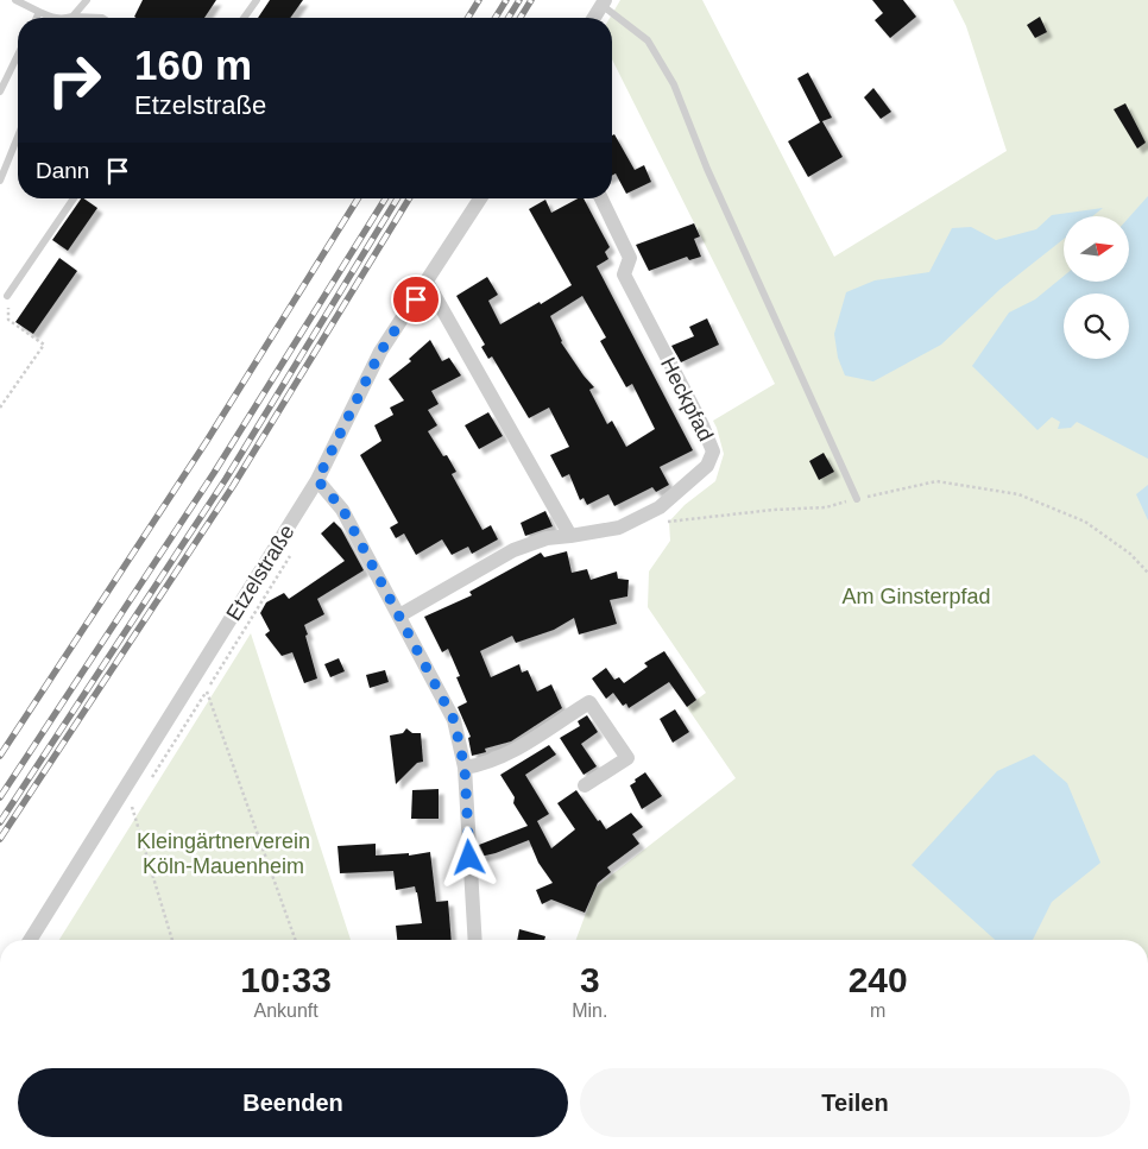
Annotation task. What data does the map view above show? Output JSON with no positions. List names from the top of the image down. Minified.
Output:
{"streets":{"street":["Heckpfad","Etzelstraße"]},"parks":["Am Ginsterpfad","Kleingärtnerverein Köln-Mauenheim"],"north":"right","page":{"turn":["160 m","Etzelstraße"],"then":"Dann","eta":["10:33","Ankunft","3","Min.","240","m"],"buttons":["Beenden","Teilen"]}}
